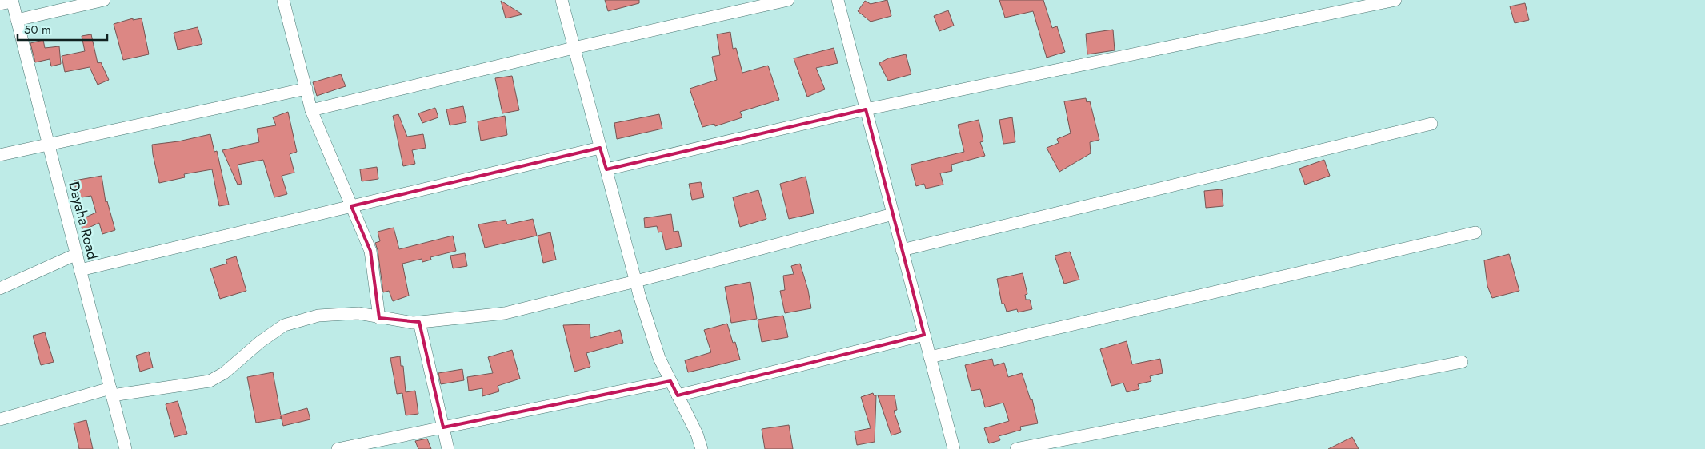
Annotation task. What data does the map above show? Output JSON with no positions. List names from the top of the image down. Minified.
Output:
{"streets":{"street":["Dayaha Road"]},"scale_bar":"50 m"}
